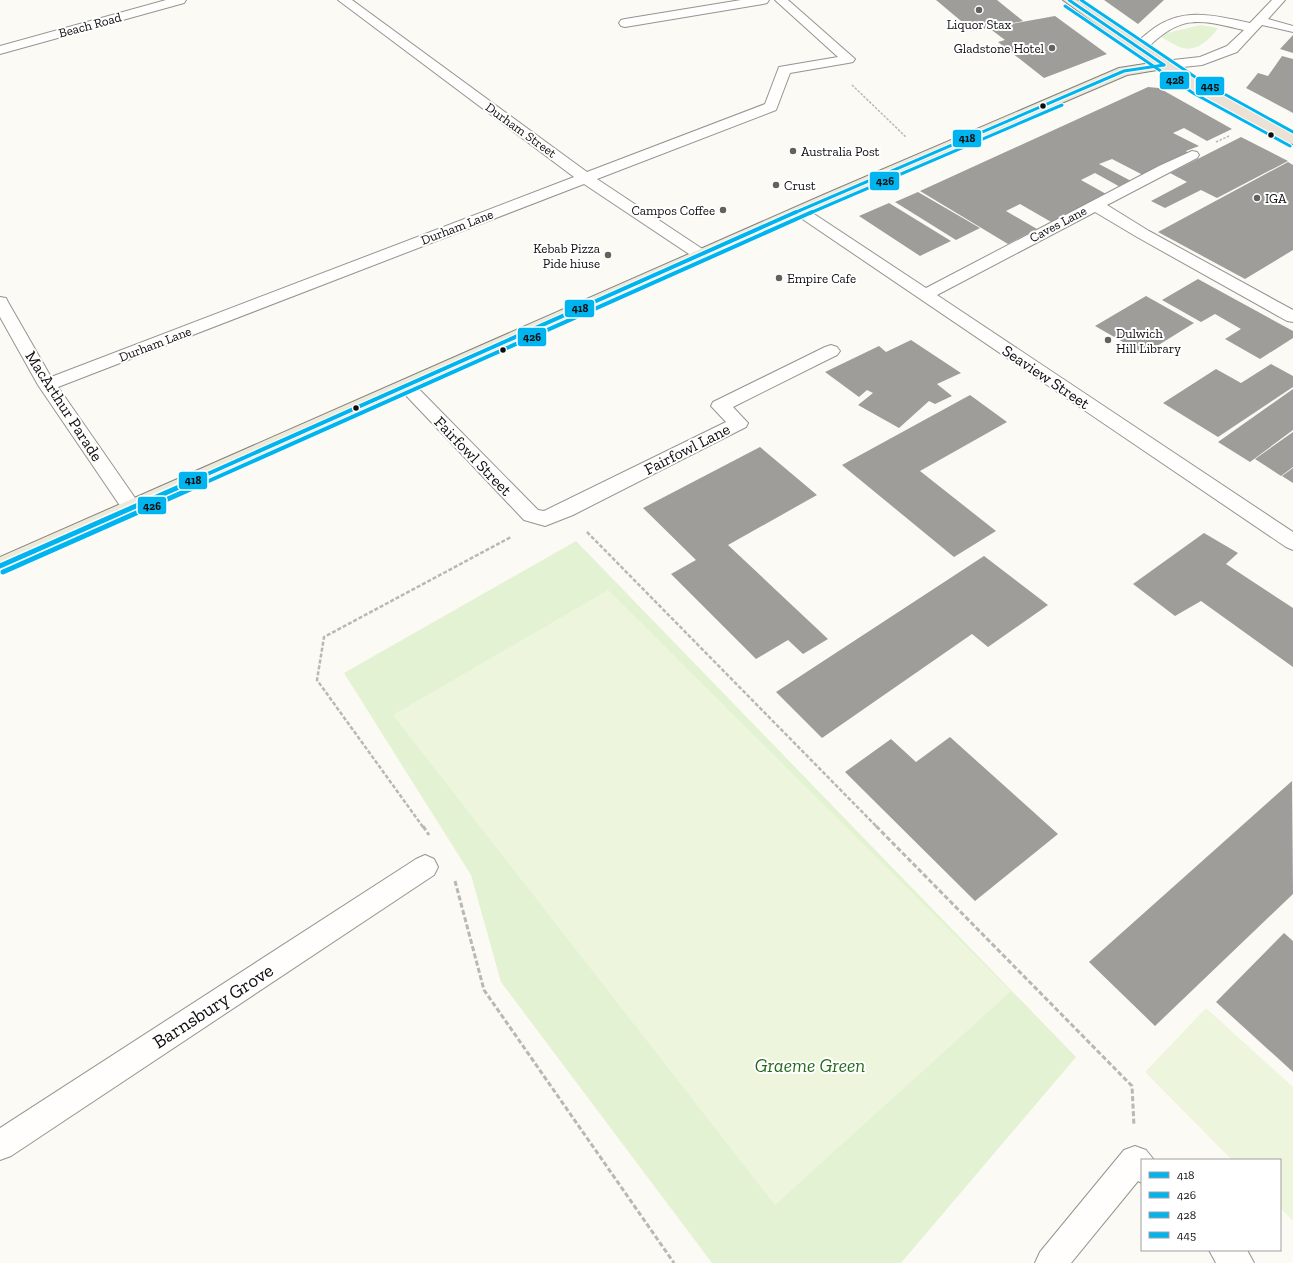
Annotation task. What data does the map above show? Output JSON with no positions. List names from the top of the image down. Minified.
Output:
{"streets":{"street":["Beach Road","Durham Street","Caves Lane","Durham Lane","Seaview Street","MacArthur Parade","Fairfowl Lane","Fairfowl Street","Barnsbury Grove"]},"crossings":[["Durham Street","Durham Lane"],["Caves Lane","Seaview Street"],["Durham Lane","MacArthur Parade"],["Fairfowl Lane","Fairfowl Street"]],"parks":["Graeme Green"],"places":["Liquor Stax","Gladstone Hotel","Australia Post","Crust","IGA","Campos Coffee","Kebab Pizza Pide hiuse","Empire Cafe","Dulwich Hill Library"],"lines":["transit line 418","transit line 445","transit line 428","transit line 426"],"legend":["418","426","428","445"]}
